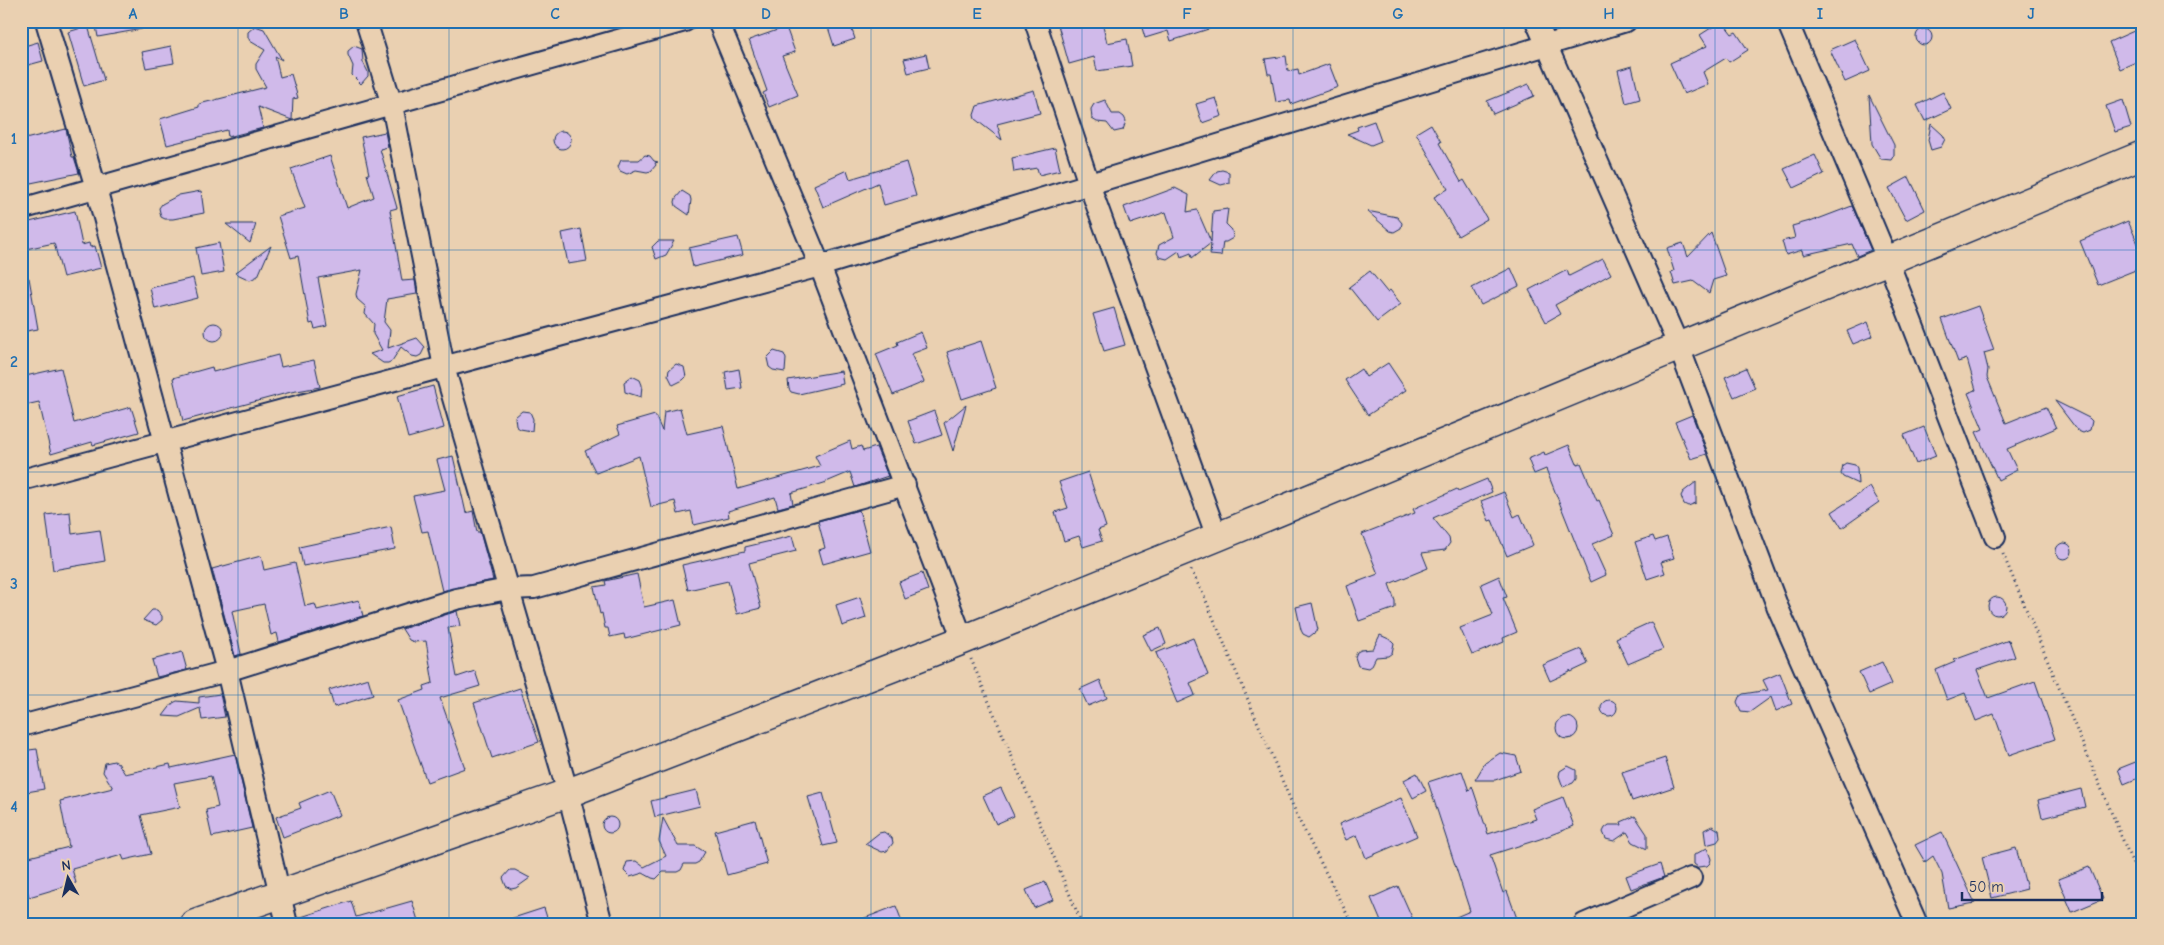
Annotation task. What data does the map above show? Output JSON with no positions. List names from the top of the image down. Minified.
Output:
{"scale_bar":"50 m","north":"top","grid":{"columns":["A","B","C","D","E","F","G","H","I","J"],"rows":["1","2","3","4"]}}
